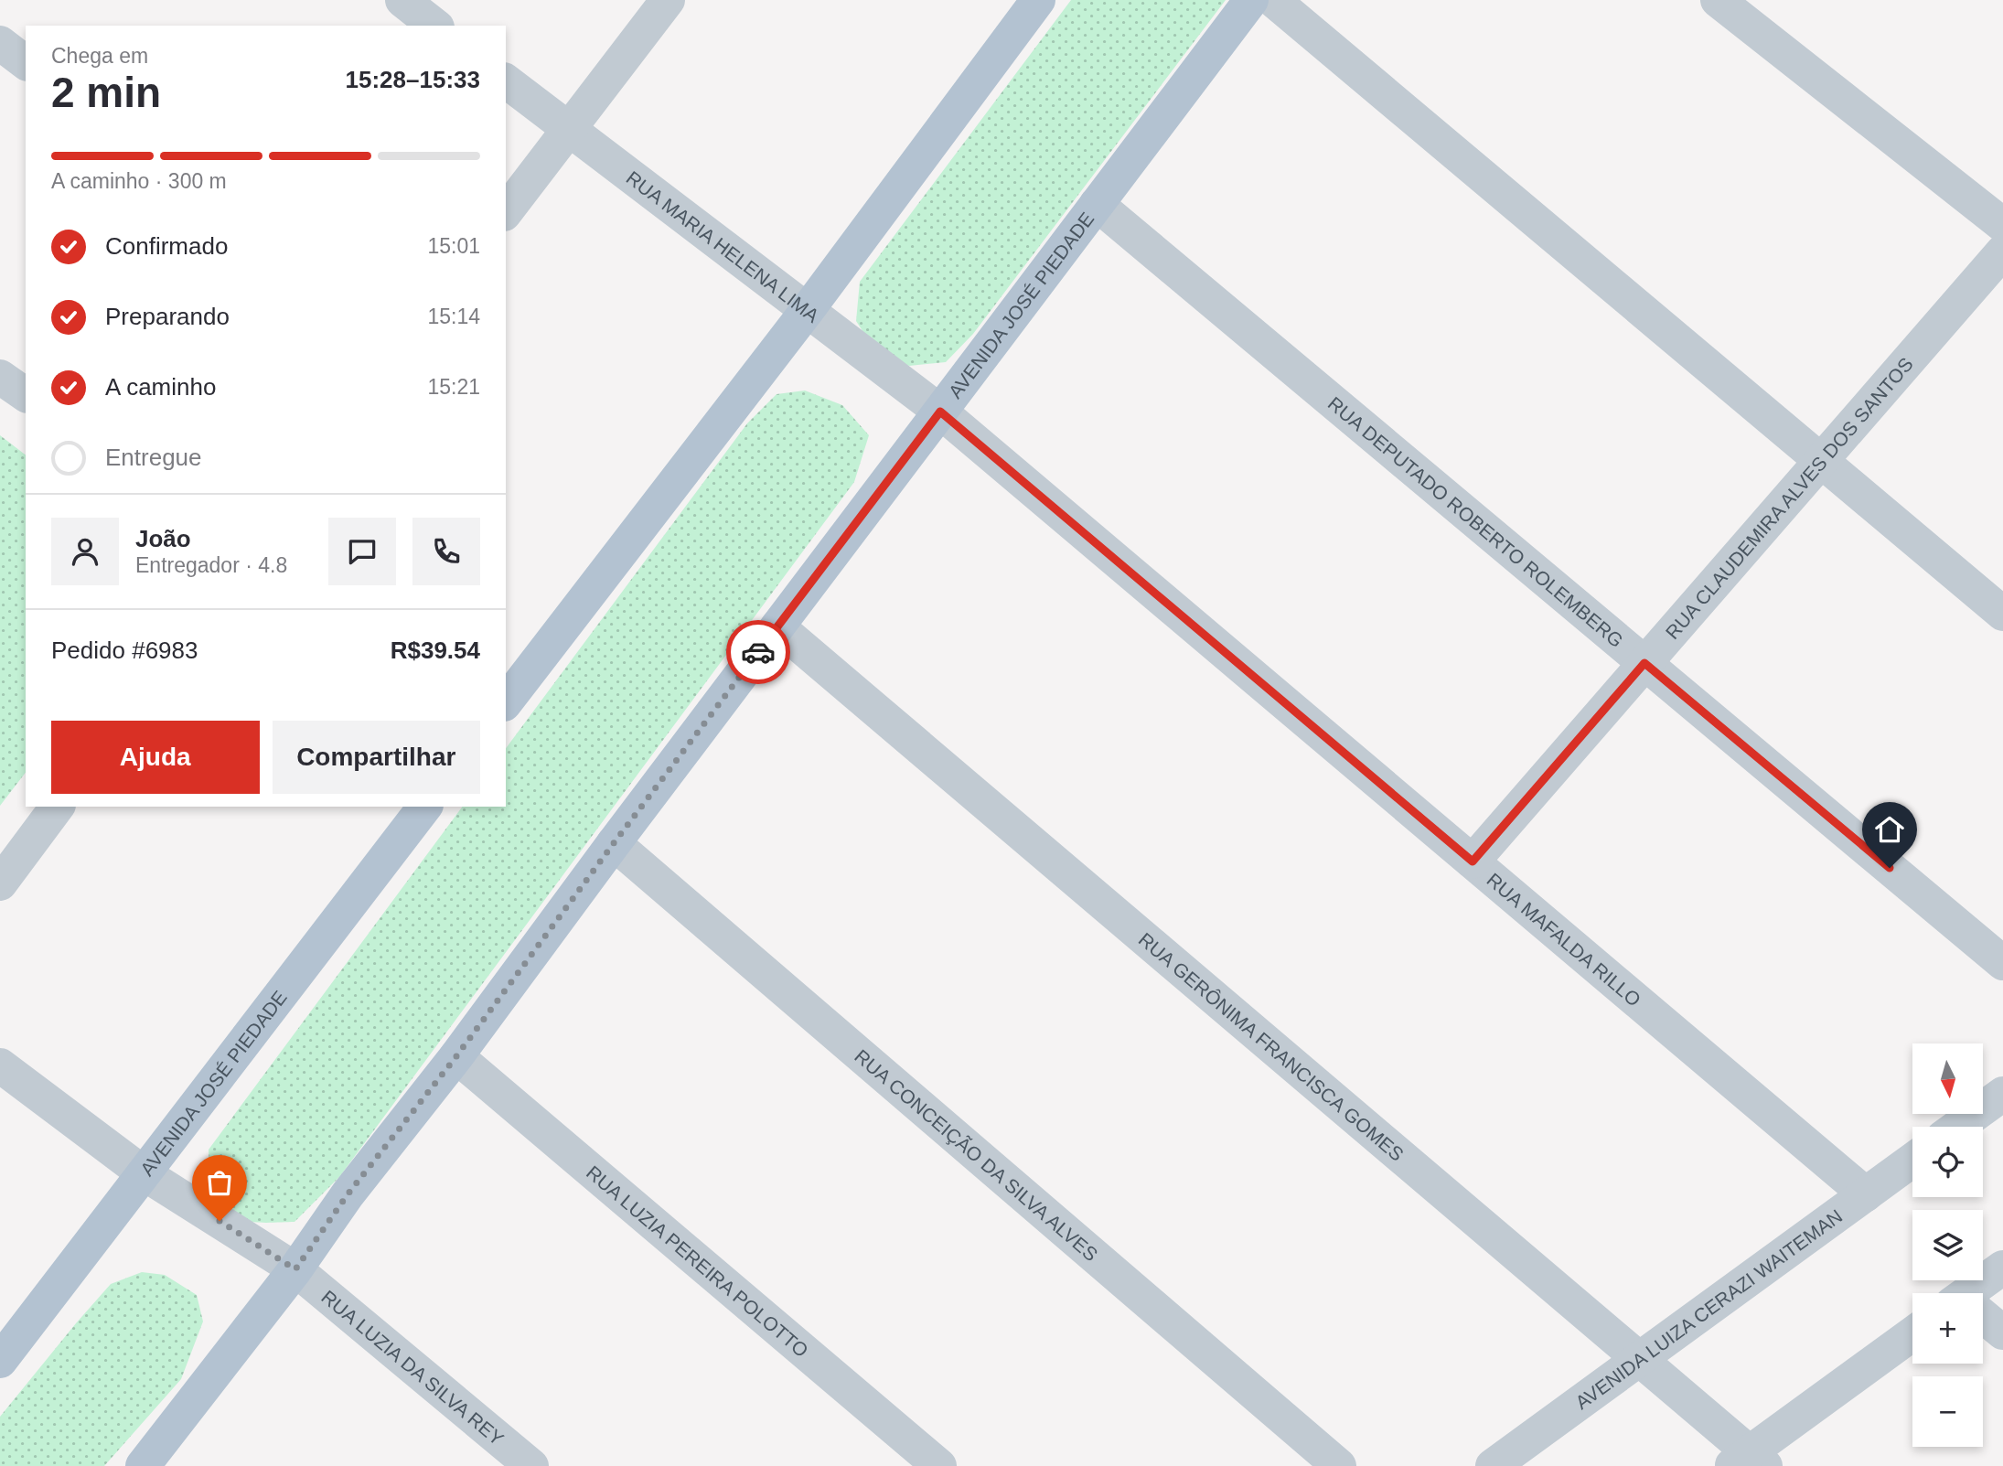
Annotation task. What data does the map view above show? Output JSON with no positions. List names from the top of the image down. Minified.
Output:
{"streets":{"main road":["AVENIDA JOSÉ PIEDADE"],"street":["RUA MARIA HELENA LIMA","RUA CLAUDEMIRA ALVES DOS SANTOS","RUA DEPUTADO ROBERTO ROLEMBERG","RUA MAFALDA RILLO","RUA GERÔNIMA FRANCISCA GOMES","RUA CONCEIÇÃO DA SILVA ALVES","RUA LUZIA PEREIRA POLOTTO","AVENIDA LUIZA CERAZI WAITEMAN","RUA LUZIA DA SILVA REY"]},"crossings":[["RUA MARIA HELENA LIMA","AVENIDA JOSÉ PIEDADE"],["RUA MARIA HELENA LIMA","RUA MAFALDA RILLO"],["AVENIDA JOSÉ PIEDADE","RUA DEPUTADO ROBERTO ROLEMBERG"],["AVENIDA JOSÉ PIEDADE","RUA MAFALDA RILLO"],["AVENIDA JOSÉ PIEDADE","RUA GERÔNIMA FRANCISCA GOMES"],["AVENIDA JOSÉ PIEDADE","RUA CONCEIÇÃO DA SILVA ALVES"],["AVENIDA JOSÉ PIEDADE","RUA LUZIA PEREIRA POLOTTO"],["AVENIDA JOSÉ PIEDADE","RUA LUZIA DA SILVA REY"],["RUA CLAUDEMIRA ALVES DOS SANTOS","RUA DEPUTADO ROBERTO ROLEMBERG"],["RUA CLAUDEMIRA ALVES DOS SANTOS","RUA MAFALDA RILLO"],["RUA MAFALDA RILLO","AVENIDA LUIZA CERAZI WAITEMAN"],["RUA GERÔNIMA FRANCISCA GOMES","AVENIDA LUIZA CERAZI WAITEMAN"]],"north":"bottom","page":{"heading":["2 min","Chega em","15:28–15:33"],"panel":["João","Entregador · 4.8","Pedido #6983","R$39.54"],"bar":"A caminho · 300 m","list":[["Confirmado","15:01"],["Preparando","15:14"],["A caminho","15:21"],"Entregue"],"buttons":["Ajuda","Compartilhar"],"map_buttons":["+","−"]}}
